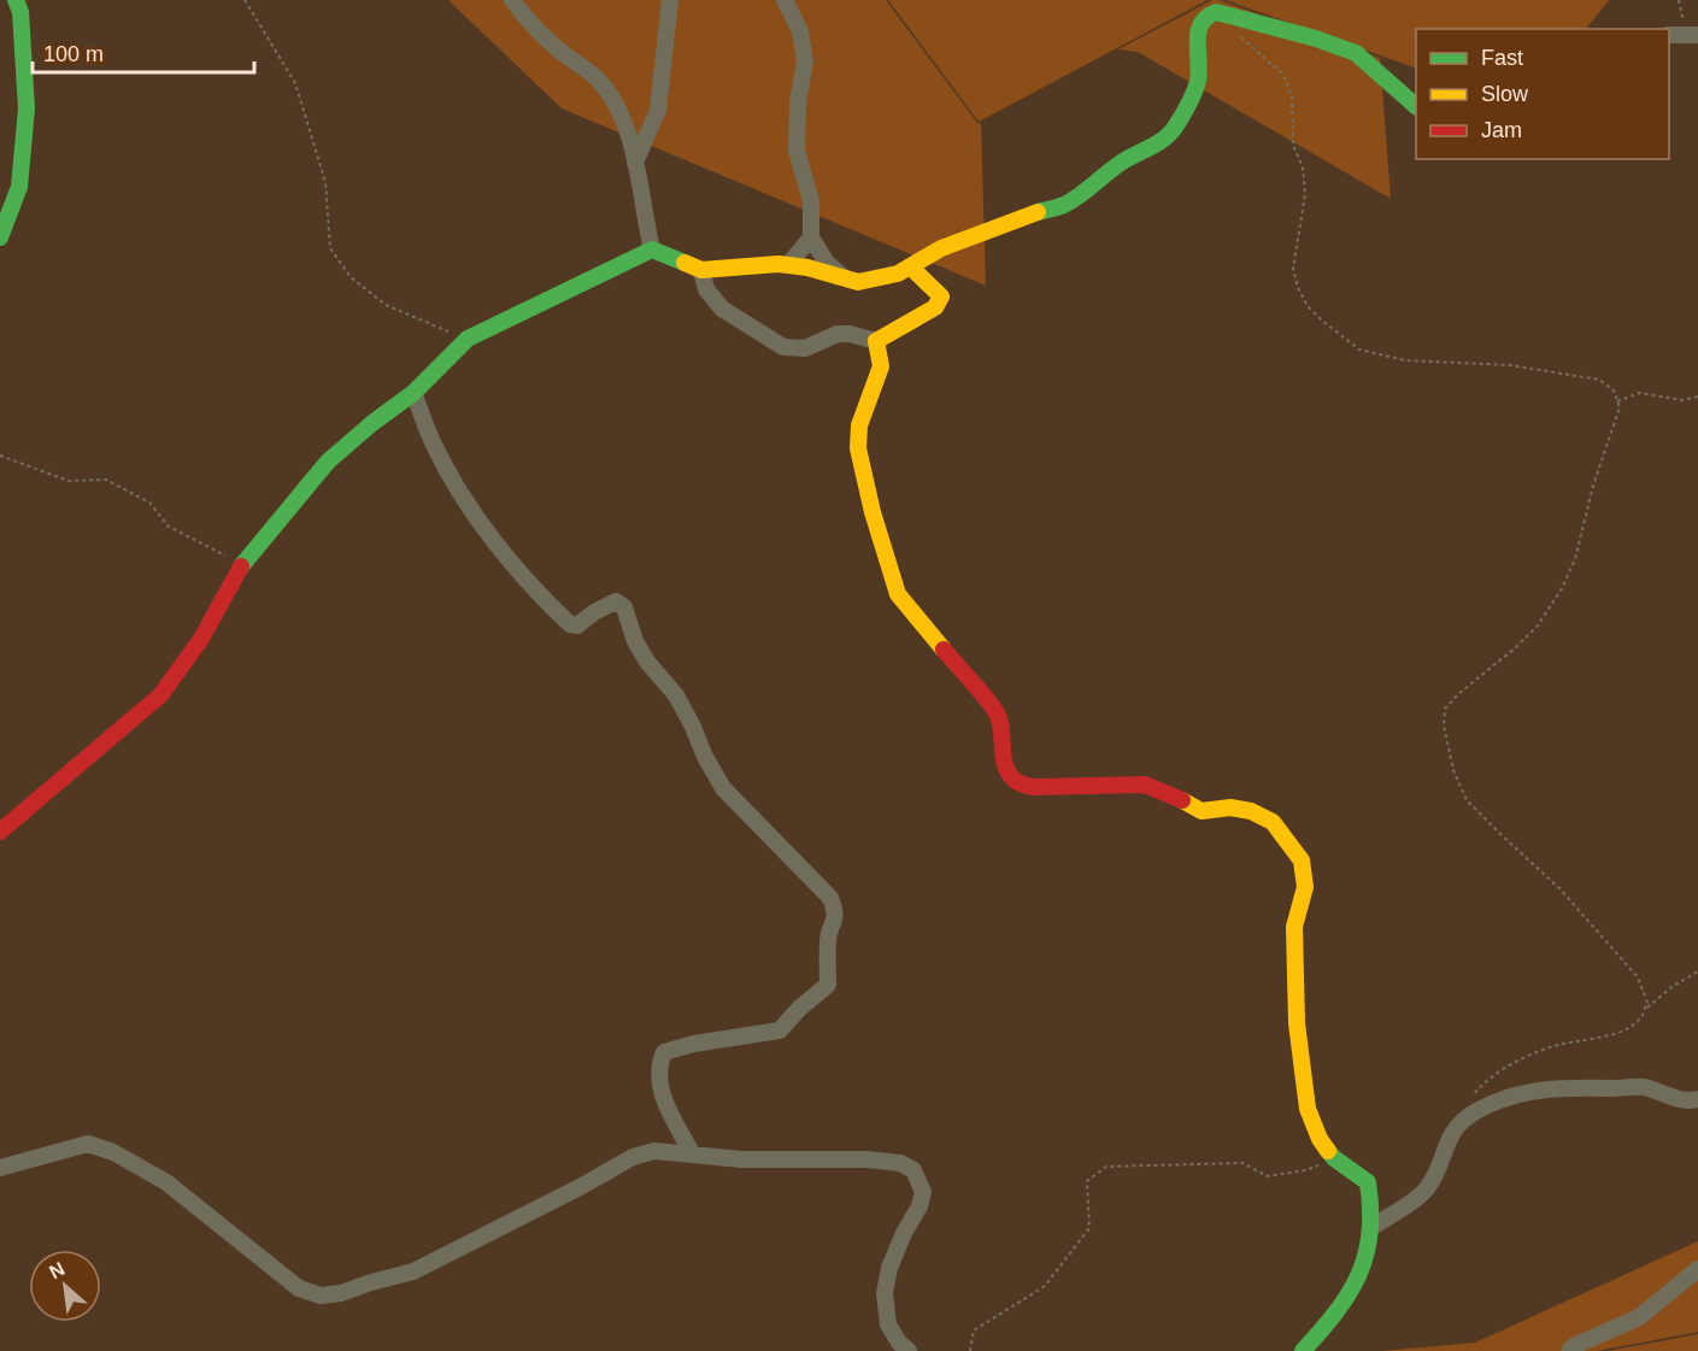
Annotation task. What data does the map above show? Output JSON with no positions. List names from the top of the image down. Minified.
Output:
{"legend":["Fast","Slow","Jam"],"scale_bar":"100 m","north":"top left"}
